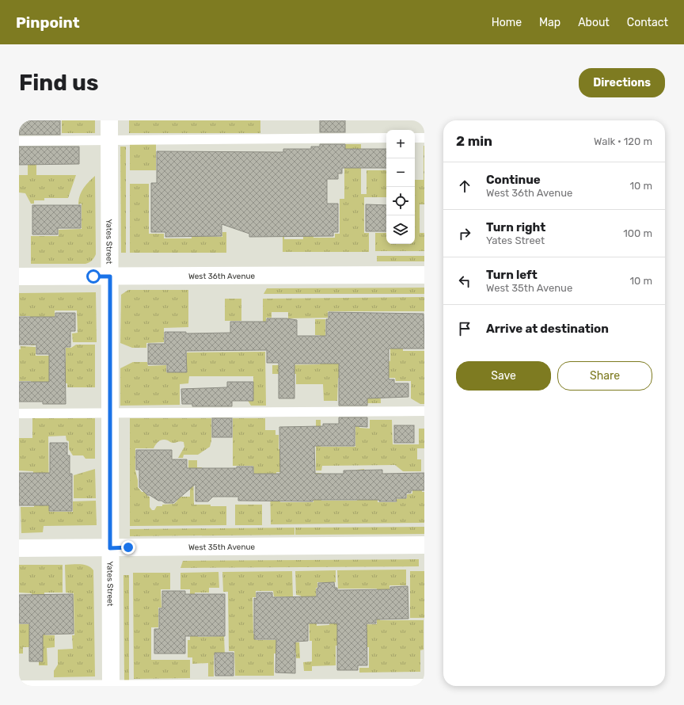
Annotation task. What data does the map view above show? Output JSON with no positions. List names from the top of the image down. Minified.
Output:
{"streets":{"street":["Yates Street","West 36th Avenue","West 35th Avenue"]},"crossings":[["Yates Street","West 36th Avenue"],["Yates Street","West 35th Avenue"]],"page":{"header":"Pinpoint","nav":["Home","Map","About","Contact"],"buttons":["Directions",["Save","Share"]],"title":"Find us","heading":["2 min","Walk · 120 m"],"map_buttons":["+","−"],"list":[["Continue","West 36th Avenue","10 m"],["Turn right","Yates Street","100 m"],["Turn left","West 35th Avenue","10 m"],"Arrive at destination"]}}
